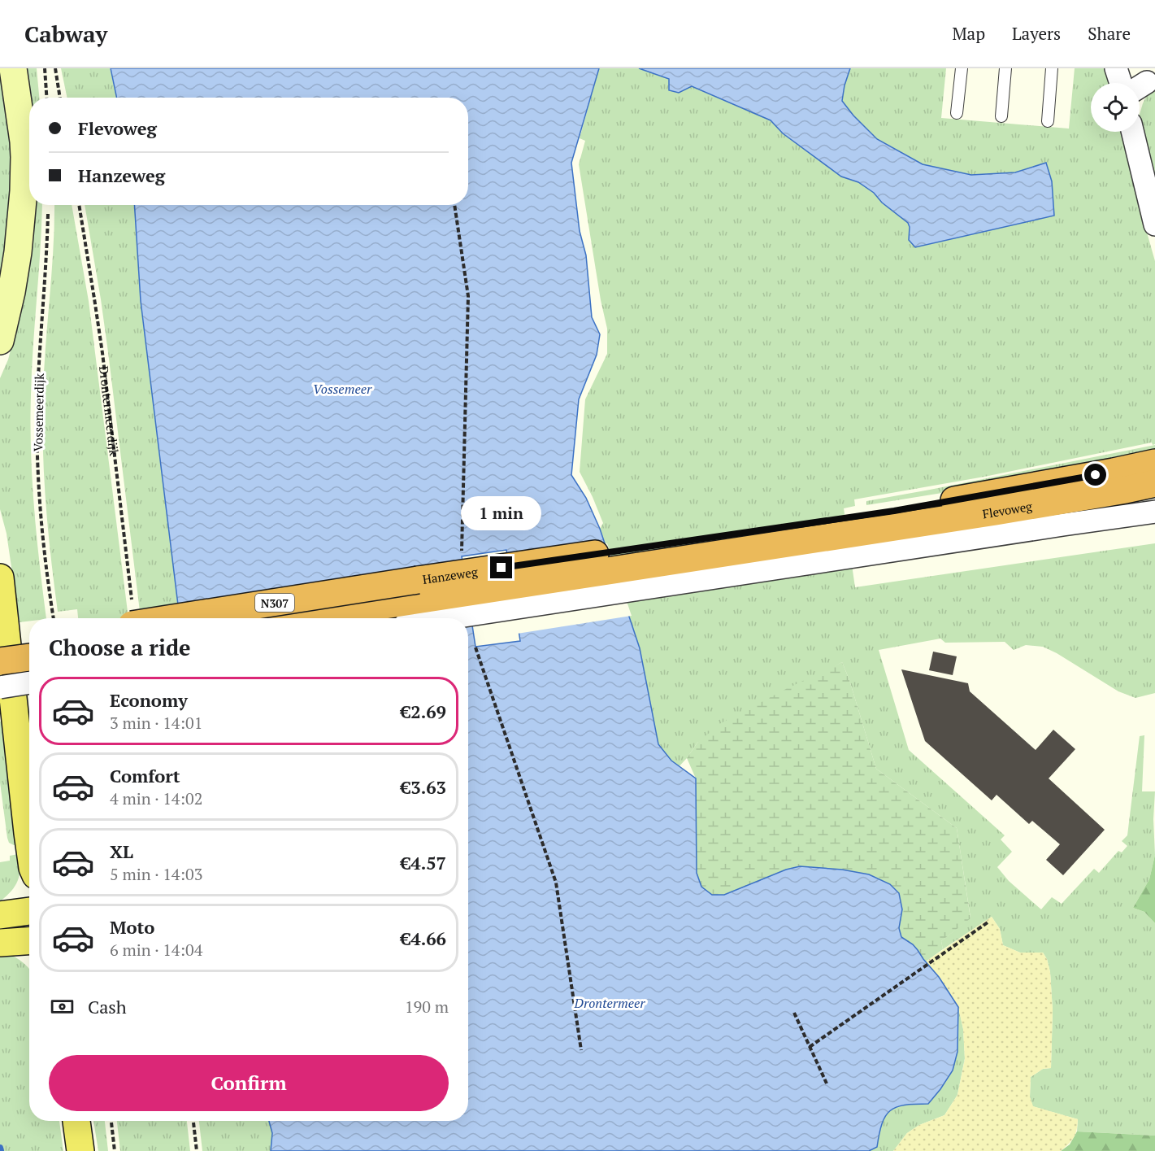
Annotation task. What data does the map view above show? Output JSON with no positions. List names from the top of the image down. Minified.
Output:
{"streets":{"highway":["Flevoweg","Hanzeweg","N307"],"path":["Drontermeerdijk","Vossemeerdijk"]},"crossings":[["Drontermeerdijk","Hanzeweg"],["Flevoweg","Hanzeweg"]],"water":["Vossemeer","Drontermeer"],"page":{"header":"Cabway","nav":["Map","Layers","Share"],"banner":["Flevoweg","Hanzeweg"],"bubble":"1 min","heading":"Choose a ride","list":[{"name":"Economy","note":"3 min · 14:01","value":"€2.69"},{"name":"Comfort","note":"4 min · 14:02","value":"€3.63"},{"name":"XL","note":"5 min · 14:03","value":"€4.57"},{"name":"Moto","note":"6 min · 14:04","value":"€4.66"}],"pay":["Cash","190 m"],"buttons":"Confirm"}}
